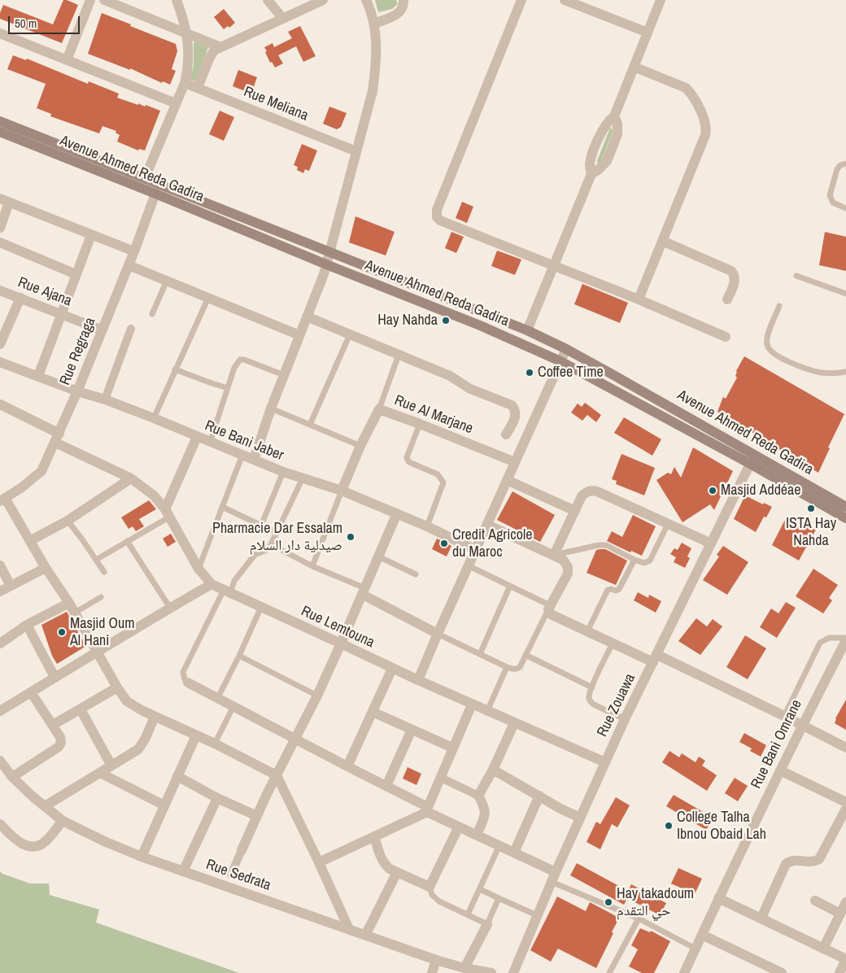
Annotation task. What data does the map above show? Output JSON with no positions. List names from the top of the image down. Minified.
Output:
{"streets":{"main road":["Avenue Ahmed Reda Gadira"],"street":["Rue Meliana","Rue Ajana","Rue Regraga","Rue Al Marjane","Rue Bani Jaber","Rue Lemtouna","Rue Zouawa","Rue Bani Omrane","Rue Sedrata"]},"crossings":[["Avenue Ahmed Reda Gadira","Rue Regraga"],["Avenue Ahmed Reda Gadira","Rue Zouawa"],["Rue Ajana","Rue Regraga"],["Rue Regraga","Rue Bani Jaber"],["Rue Regraga","Rue Lemtouna"],["Rue Al Marjane","Rue Bani Jaber"],["Rue Lemtouna","Rue Zouawa"]],"places":["Hay Nahda","Coffee Time","Masjid Addéae","ISTA Hay Nahda","Pharmacie Dar Essalam صيدلية دار السلام","Credit Agricole du Maroc","Masjid Oum Al Hani","College Talha Ibnou Obaid Lah","Hay takadoum حي التقدم"],"scale_bar":"50 m"}
